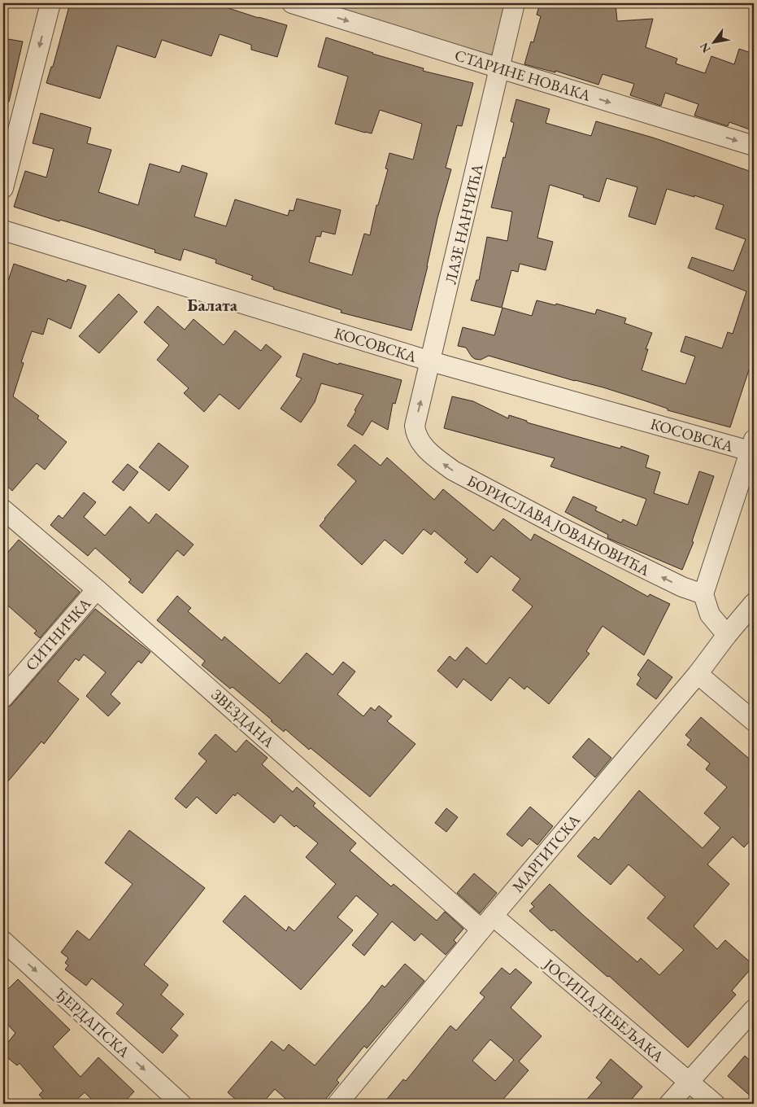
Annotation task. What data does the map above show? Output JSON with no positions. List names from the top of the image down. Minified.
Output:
{"streets":{"street":["СТАРИНЕ НОВАКА","ЛАЗЕ НАНЧИЋА","КОСОВСКА","БОРИСЛАВА ЈОВАНОВИЋА","СИТНИЧКА","ЗВЕЗДАНА","МАРГИТСКА","ЈОСИПА ДЕБЕЉАКА","ЂЕРДАПСКА"]},"crossings":[["СТАРИНЕ НОВАКА","ЛАЗЕ НАНЧИЋА"],["ЛАЗЕ НАНЧИЋА","КОСОВСКА"],["ЛАЗЕ НАНЧИЋА","БОРИСЛАВА ЈОВАНОВИЋА"],["СИТНИЧКА","ЗВЕЗДАНА"],["ЗВЕЗДАНА","МАРГИТСКА"],["ЗВЕЗДАНА","ЈОСИПА ДЕБЕЉАКА"],["МАРГИТСКА","ЈОСИПА ДЕБЕЉАКА"]],"one_way":["СТАРИНЕ НОВАКА","БОРИСЛАВА ЈОВАНОВИЋА","ЂЕРДАПСКА"],"districts":["Балата"],"north":"bottom left"}
